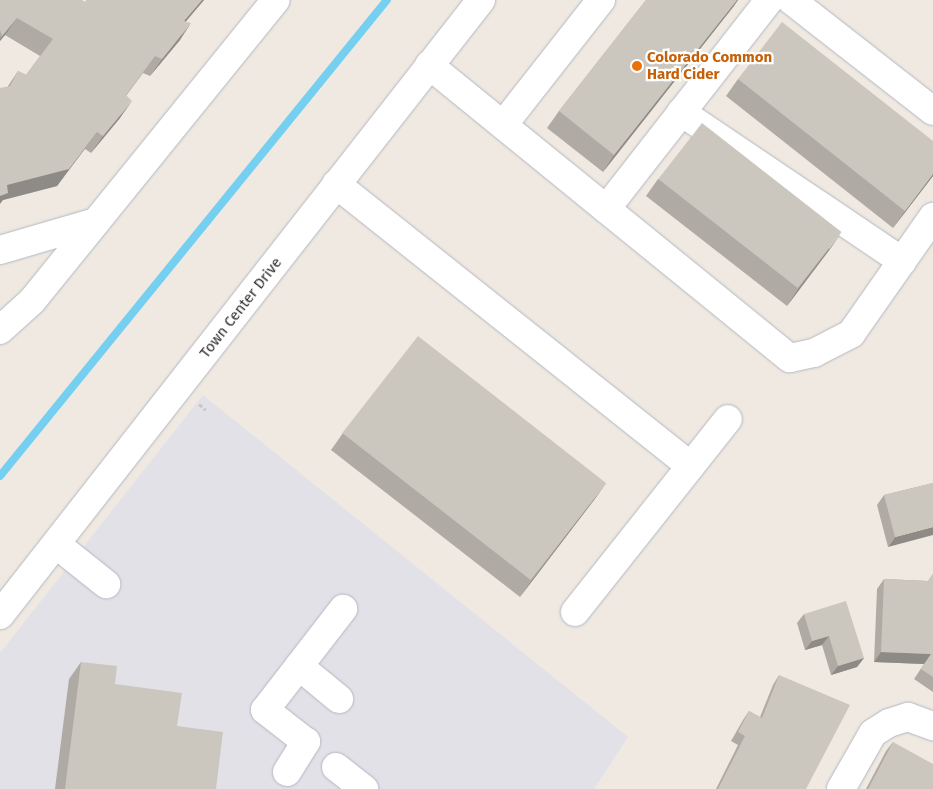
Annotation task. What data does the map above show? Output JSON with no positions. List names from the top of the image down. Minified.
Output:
{"streets":{"street":["Town Center Drive"]},"places":["Colorado Common Hard Cider"]}
